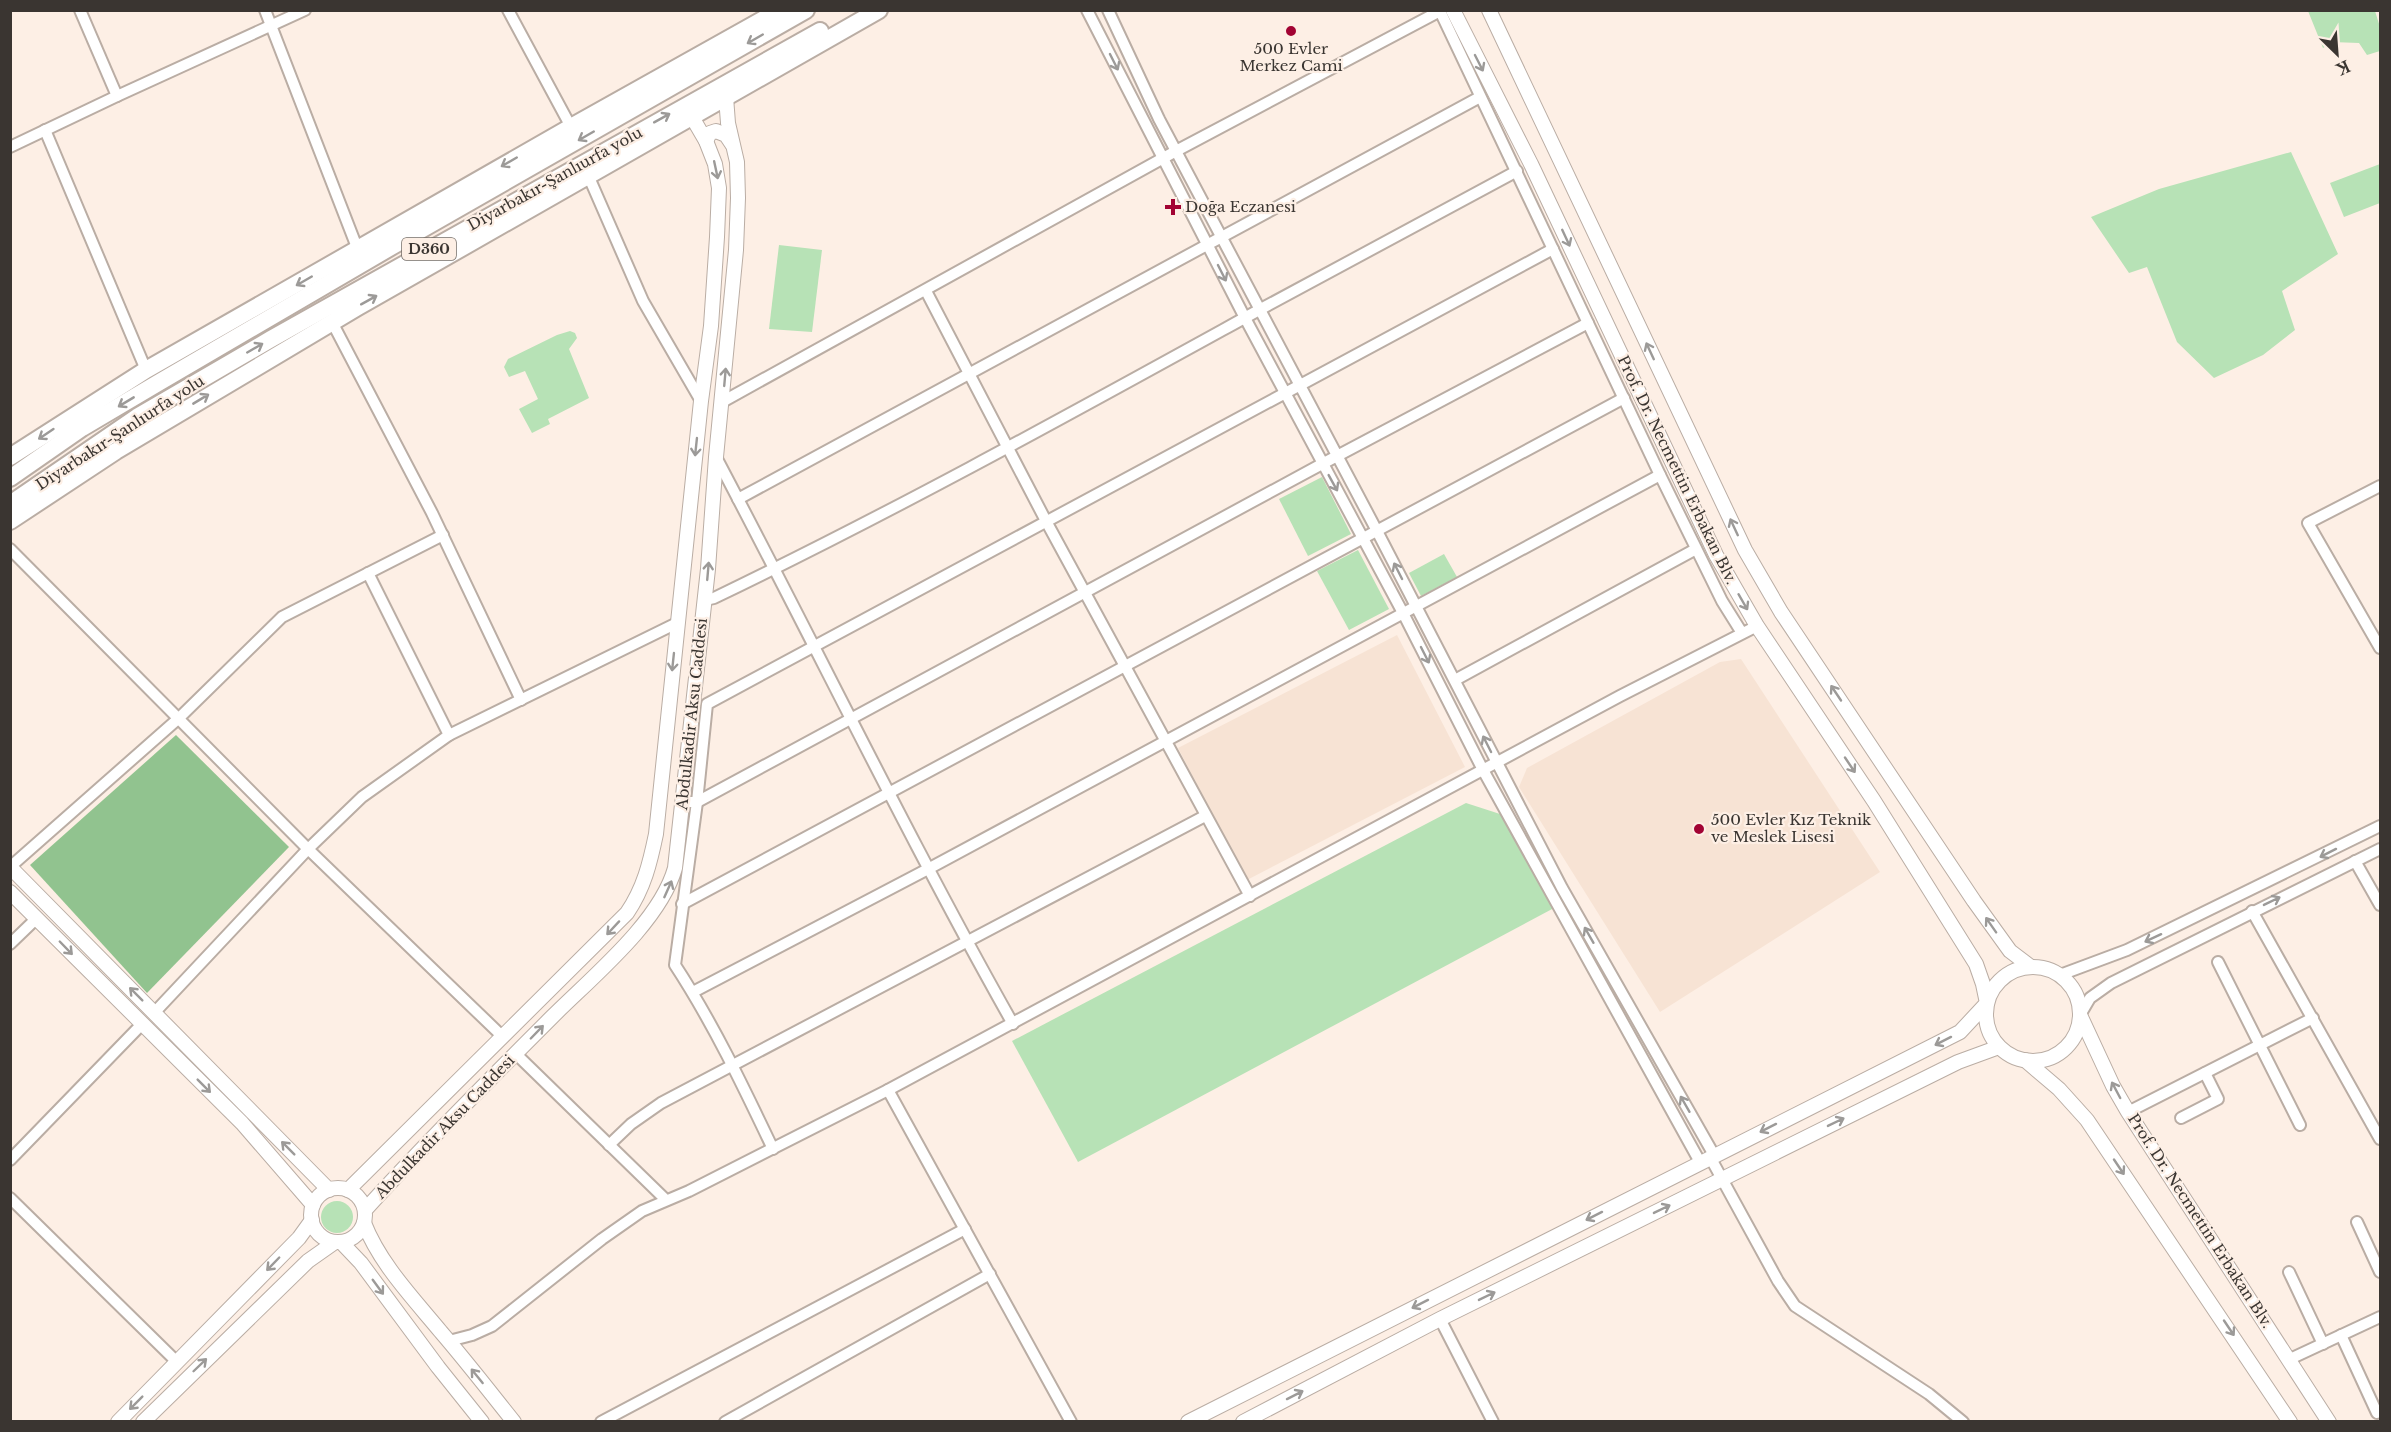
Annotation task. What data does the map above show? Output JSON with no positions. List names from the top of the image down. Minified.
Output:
{"streets":{"highway":["Diyarbakır-Şanlıurfa yolu","D360"],"main road":["Prof. Dr. Necmettin Erbakan Blv.","Abdulkadir Aksu Caddesi"]},"places":{"other":["500 Evler Merkez Cami","500 Evler Kız Teknik ve Meslek Lisesi"],"health":["Doğa Eczanesi"]},"north":"bottom right"}
